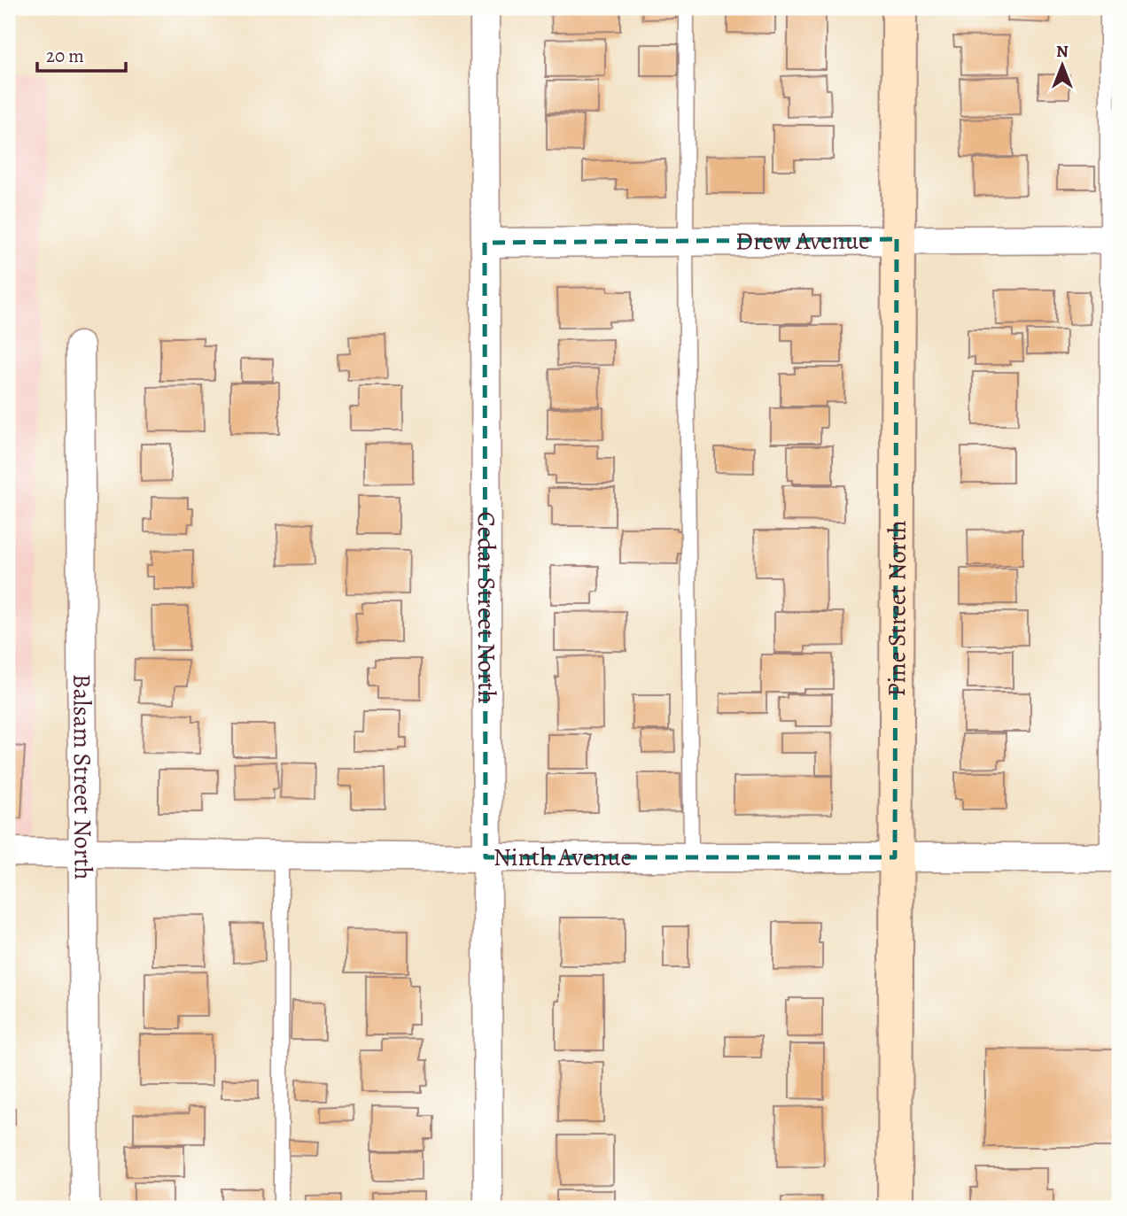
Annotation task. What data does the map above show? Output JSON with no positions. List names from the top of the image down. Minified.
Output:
{"streets":{"street":["Drew Avenue","Pine Street North","Cedar Street North","Balsam Street North","Ninth Avenue"]},"crossings":[["Drew Avenue","Pine Street North"],["Drew Avenue","Cedar Street North"],["Pine Street North","Ninth Avenue"],["Cedar Street North","Ninth Avenue"],["Balsam Street North","Ninth Avenue"]],"scale_bar":"20 m","north":"top"}
